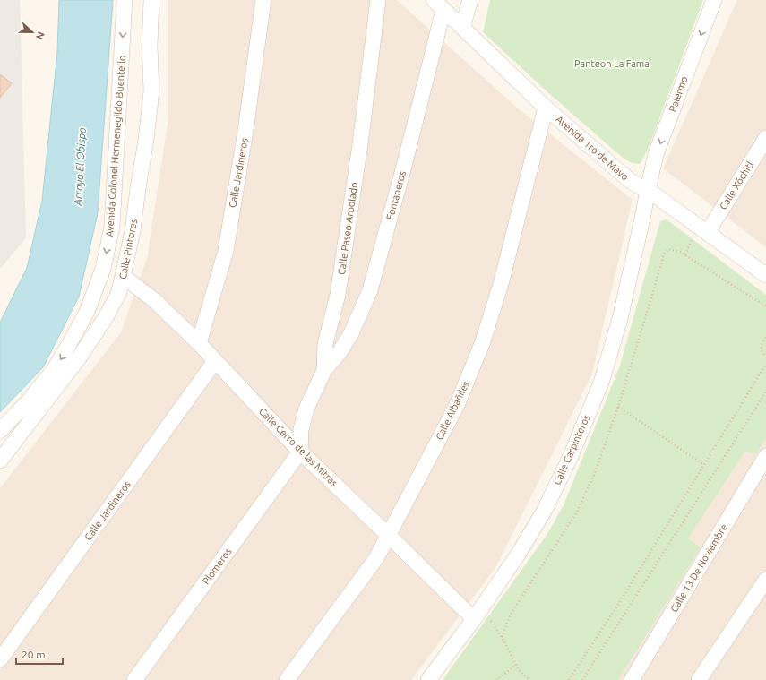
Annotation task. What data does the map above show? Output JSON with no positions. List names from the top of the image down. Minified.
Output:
{"streets":{"street":["Palermo","Avenida Colonel Hermenegildo Buentello","Avenida 1ro de Mayo","Calle Jardineros","Calle Xóchitl","Fontaneros","Calle Paseo Arbolado","Calle Pintores","Calle Albañiles","Calle Cerro de las Mitras","Calle Carpinteros","Plomeros","Calle 13 De Noviembre"]},"crossings":[["Palermo","Avenida 1ro de Mayo"],["Palermo","Calle Carpinteros"],["Avenida 1ro de Mayo","Calle Xóchitl"],["Avenida 1ro de Mayo","Fontaneros"],["Avenida 1ro de Mayo","Calle Albañiles"],["Avenida 1ro de Mayo","Calle Carpinteros"],["Calle Jardineros","Calle Cerro de las Mitras"],["Fontaneros","Calle Paseo Arbolado"],["Calle Paseo Arbolado","Calle Cerro de las Mitras"],["Calle Paseo Arbolado","Plomeros"],["Calle Pintores","Calle Cerro de las Mitras"],["Calle Albañiles","Calle Cerro de las Mitras"],["Calle Cerro de las Mitras","Calle Carpinteros"],["Calle Cerro de las Mitras","Plomeros"]],"one_way":["Palermo","Avenida Colonel Hermenegildo Buentello"],"water":["Arroyo El Obispo"],"parks":["Panteon La Fama"],"scale_bar":"20 m","north":"right"}
